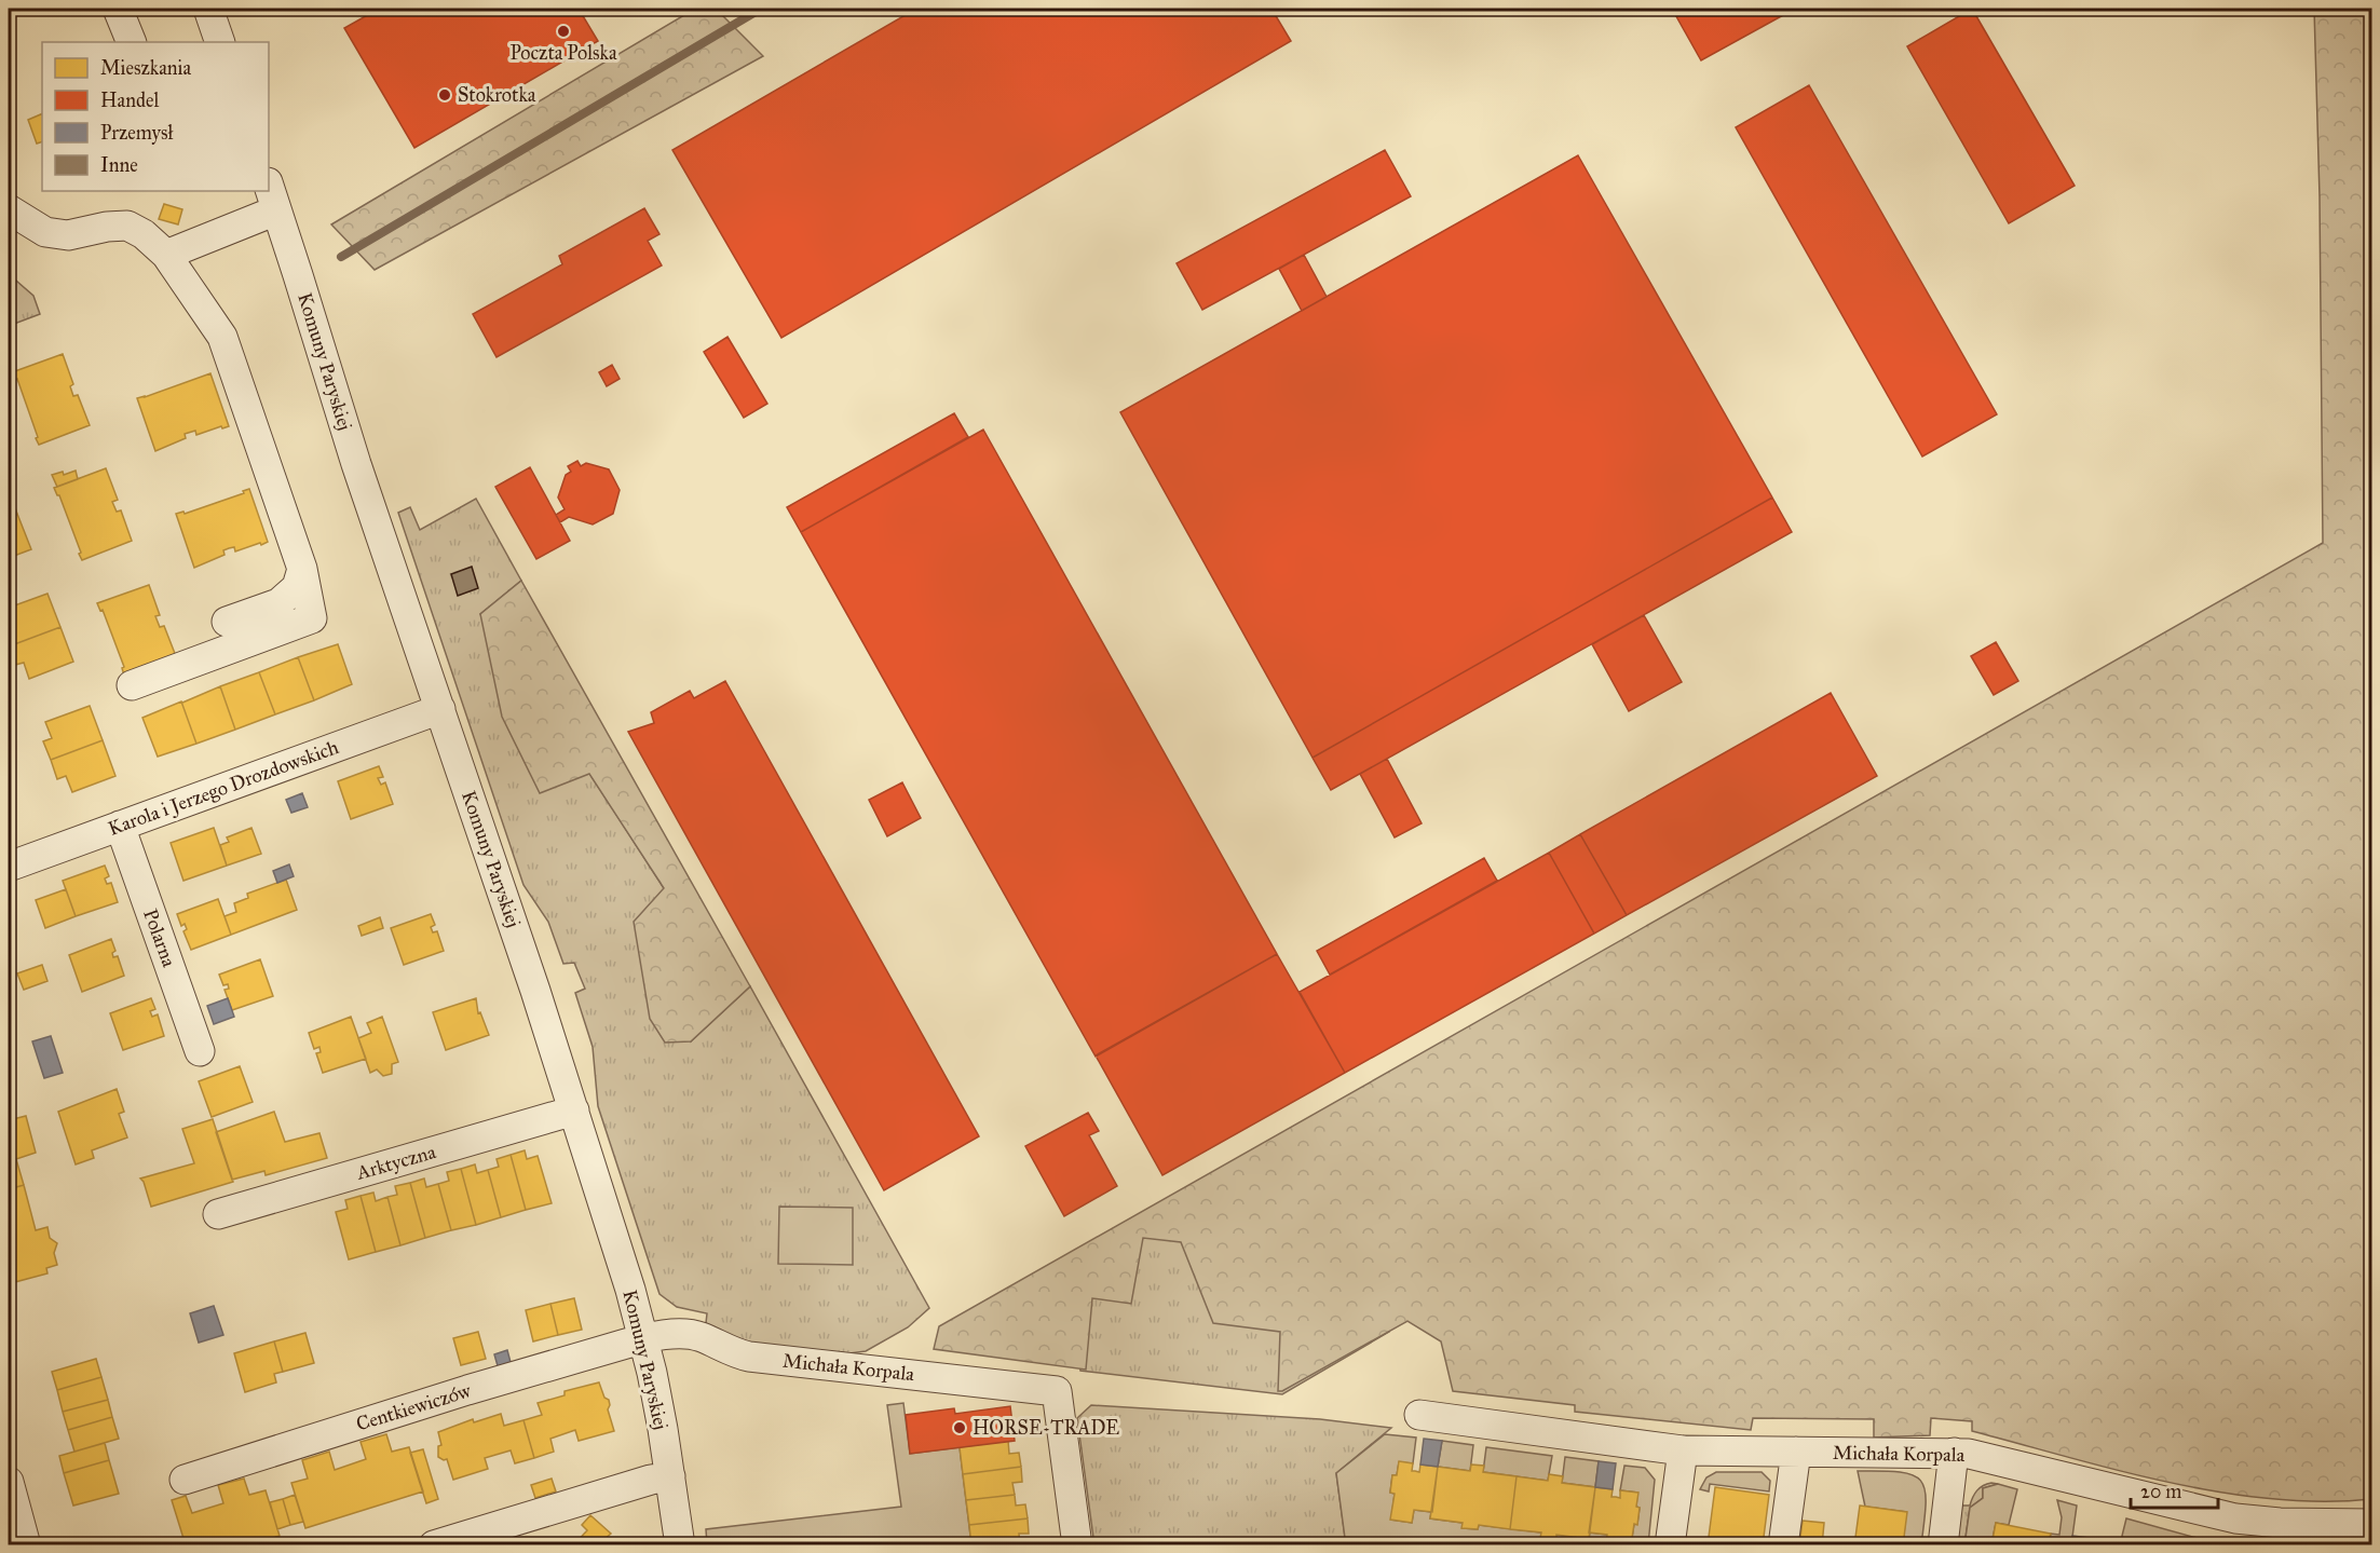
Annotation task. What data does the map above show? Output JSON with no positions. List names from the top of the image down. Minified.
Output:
{"streets":{"street":["Komuny Paryskiej","Karola i Jerzego Drozdowskich","Polarna","Arktyczna","Michała Korpala","Centkiewiczów"]},"crossings":[["Komuny Paryskiej","Karola i Jerzego Drozdowskich"],["Komuny Paryskiej","Arktyczna"],["Komuny Paryskiej","Michała Korpala"],["Komuny Paryskiej","Centkiewiczów"],["Karola i Jerzego Drozdowskich","Polarna"],["Michała Korpala","Centkiewiczów"]],"places":["Poczta Polska","Stokrotka","HORSE-TRADE"],"legend":["Mieszkania","Handel","Przemysł","Inne"],"scale_bar":"20 m"}
